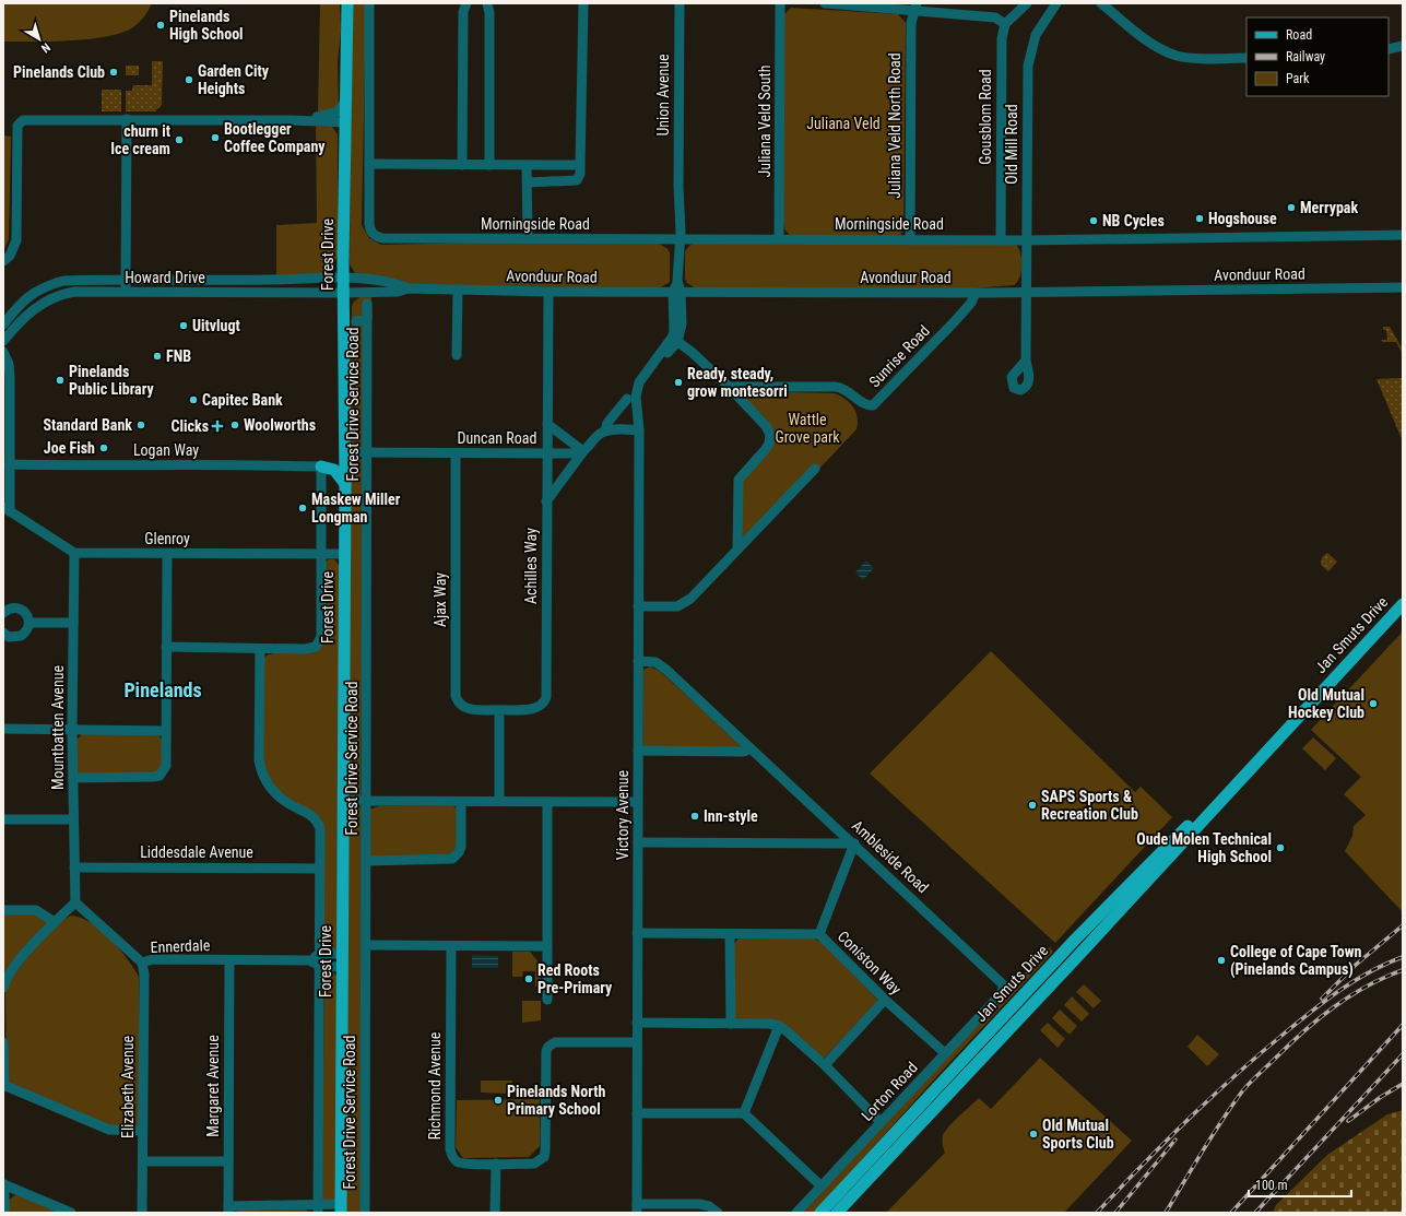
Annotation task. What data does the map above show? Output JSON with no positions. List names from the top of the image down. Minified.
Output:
{"streets":{"main road":["Forest Drive","Jan Smuts Drive"],"street":["Union Avenue","Gousblom Road","Juliana Veld South","Juliana Veld North Road","Old Mill Road","Morningside Road","Avonduur Road","Howard Drive","Sunrise Road","Forest Drive Service Road","Duncan Road","Logan Way","Glenroy","Achilles Way","Ajax Way","Mountbatten Avenue","Victory Avenue","Liddesdale Avenue","Ambleside Road","Ennerdale","Coniston Way","Margaret Avenue","Richmond Avenue","Elizabeth Avenue","Lorton Road"]},"crossings":[["Union Avenue","Morningside Road"],["Union Avenue","Avonduur Road"],["Gousblom Road","Morningside Road"],["Juliana Veld South","Morningside Road"],["Juliana Veld North Road","Morningside Road"],["Old Mill Road","Morningside Road"],["Old Mill Road","Avonduur Road"],["Forest Drive","Avonduur Road"],["Forest Drive","Howard Drive"],["Forest Drive","Duncan Road"],["Forest Drive","Glenroy"],["Forest Drive","Ennerdale"],["Avonduur Road","Howard Drive"],["Avonduur Road","Sunrise Road"],["Avonduur Road","Achilles Way"],["Forest Drive Service Road","Duncan Road"],["Forest Drive Service Road","Logan Way"],["Forest Drive Service Road","Glenroy"],["Forest Drive Service Road","Liddesdale Avenue"],["Forest Drive Service Road","Ennerdale"],["Duncan Road","Achilles Way"],["Duncan Road","Ajax Way"],["Glenroy","Mountbatten Avenue"],["Achilles Way","Ajax Way"],["Mountbatten Avenue","Liddesdale Avenue"],["Mountbatten Avenue","Ennerdale"],["Victory Avenue","Ambleside Road"],["Victory Avenue","Coniston Way"],["Ambleside Road","Lorton Road"],["Ennerdale","Margaret Avenue"],["Ennerdale","Elizabeth Avenue"],["Coniston Way","Lorton Road"]],"districts":["Pinelands"],"parks":["Juliana Veld","Wattle Grove park"],"places":{"other":["Pinelands High School","Pinelands Club","Garden City Heights","Bootlegger Coffee Company","churn it Ice cream","Merrypak","Hogshouse","NB Cycles","Uitvlugt","FNB","Pinelands Public Library","Ready, steady, grow montesorri","Capitec Bank","Standard Bank","Woolworths","Joe Fish","Maskew Miller Longman","Old Mutual Hockey Club","SAPS Sports & Recreation Club","Inn-style","Oude Molen Technical High School","College of Cape Town (Pinelands Campus)","Red Roots Pre-Primary","Pinelands North Primary School","Old Mutual Sports Club"],"health":["Clicks"]},"legend":["Road","Railway","Park"],"scale_bar":"100 m","north":"bottom right"}
